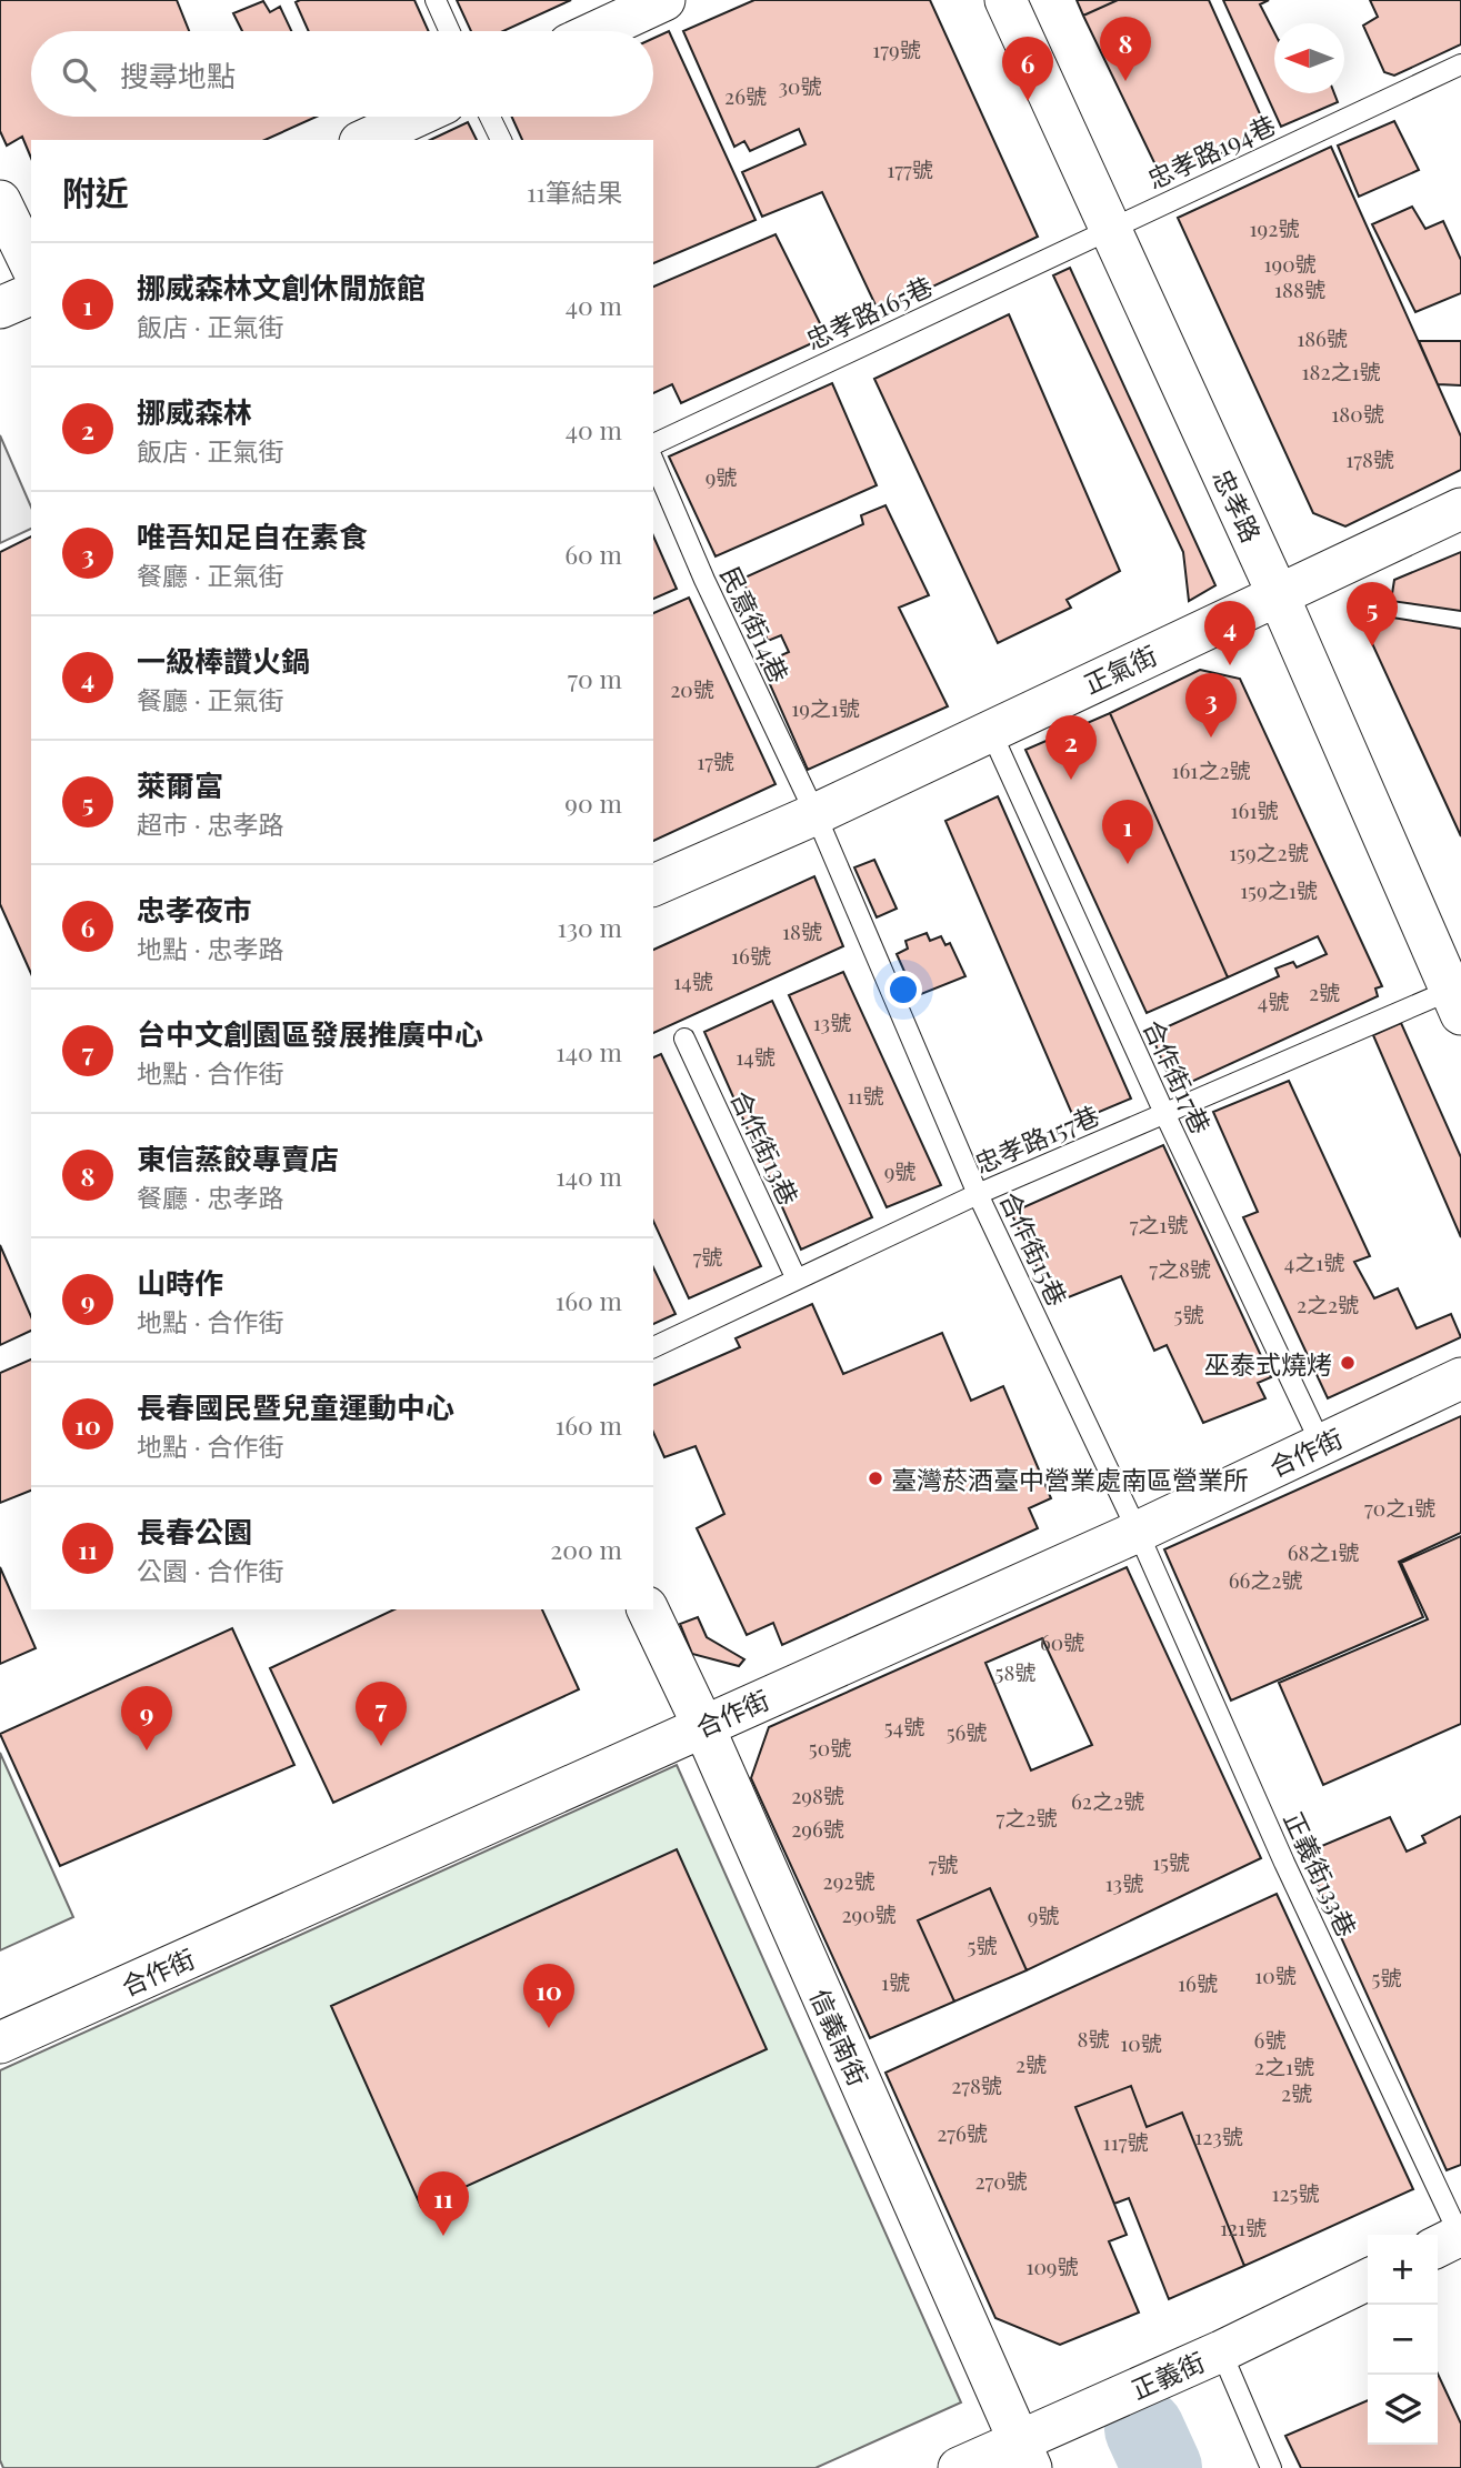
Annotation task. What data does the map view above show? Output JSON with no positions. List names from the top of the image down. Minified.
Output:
{"streets":{"street":["忠孝路","正氣街","合作街","信義南街","正義街"],"lane":["忠孝路194巷","忠孝路165巷","民意街14巷","合作街17巷","忠孝路157巷","合作街13巷","合作街15巷","正義街133巷"]},"crossings":[["忠孝路194巷","忠孝路165巷"],["忠孝路194巷","忠孝路"],["忠孝路165巷","忠孝路"],["忠孝路","正氣街"],["忠孝路","忠孝路157巷"],["民意街14巷","正氣街"],["民意街14巷","合作街15巷"],["正氣街","合作街17巷"],["正氣街","合作街15巷"],["合作街17巷","忠孝路157巷"],["合作街17巷","合作街"],["忠孝路157巷","合作街13巷"],["忠孝路157巷","合作街15巷"],["合作街15巷","合作街"],["合作街15巷","正義街133巷"],["合作街","正義街133巷"],["合作街","信義南街"],["信義南街","正義街"]],"places":["巫泰式燒烤","臺灣菸酒臺中營業處南區營業所"],"house_numbers":["179號","30號","26號","177號","192號","190號","188號","186號","182之1號","180號","178號","9號","20號","19之1號","17號","161之2號","161號","159之2號","159之1號","18號","16號","14號","2號","4號","13號","14號","11號","9號","7之1號","7號","4之1號","7之8號","2之2號","5號","70之1號","68之1號","66之2號","60號","58號","54號","56號","50號","298號","62之2號","7之2號","296號","15號","7號","292號","13號","290號","9號","5號","10號","5號","1號","16號","8號","6號","10號","2號","2之1號","278號","2號","276號","123號","117號","270號","125號","121號","109號"],"north":"left","page":{"pins":["8","6","5","4","3","2","1","7","9","10","11"],"search":"搜尋地點","heading":["附近","11筆結果"],"list":[{"mark":"1","name":"挪威森林文創休閒旅館","note":"飯店 · 正氣街","value":"40 m"},{"mark":"2","name":"挪威森林","note":"飯店 · 正氣街","value":"40 m"},{"mark":"3","name":"唯吾知足自在素食","note":"餐廳 · 正氣街","value":"60 m"},{"mark":"4","name":"一級棒讚火鍋","note":"餐廳 · 正氣街","value":"70 m"},{"mark":"5","name":"萊爾富","note":"超市 · 忠孝路","value":"90 m"},{"mark":"6","name":"忠孝夜市","note":"地點 · 忠孝路","value":"130 m"},{"mark":"7","name":"台中文創園區發展推廣中心","note":"地點 · 合作街","value":"140 m"},{"mark":"8","name":"東信蒸餃專賣店","note":"餐廳 · 忠孝路","value":"140 m"},{"mark":"9","name":"山時作","note":"地點 · 合作街","value":"160 m"},{"mark":"10","name":"長春國民暨兒童運動中心","note":"地點 · 合作街","value":"160 m"},{"mark":"11","name":"長春公園","note":"公園 · 合作街","value":"200 m"}],"map_buttons":["+","−"]}}
